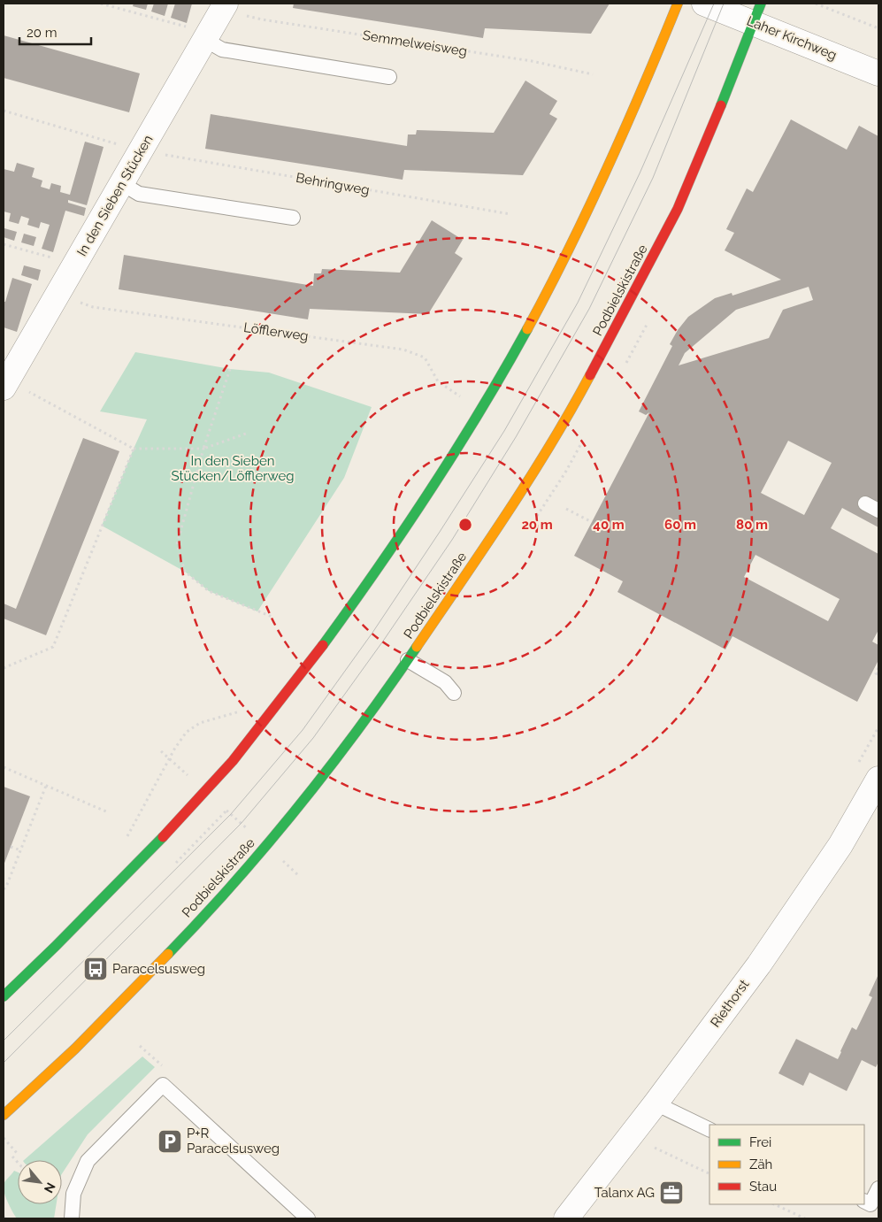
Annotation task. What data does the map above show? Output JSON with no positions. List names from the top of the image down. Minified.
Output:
{"streets":{"main road":["Podbielskistraße"],"street":["Laher Kirchweg","In den Sieben Stücken","Riethorst"],"path":["Semmelweisweg","Behringweg","Löfflerweg"]},"crossings":[["Laher Kirchweg","Podbielskistraße"],["Semmelweisweg","In den Sieben Stücken"]],"parks":["In den Sieben Stücken/Löfflerweg"],"places":{"bus stop":["Paracelsusweg"],"parking":["P+R Paracelsusweg"],"office":["Talanx AG"]},"legend":["Frei","Zäh","Stau"],"scale_bar":"20 m","north":"bottom right","rings":["20 m","40 m","60 m","80 m"]}
